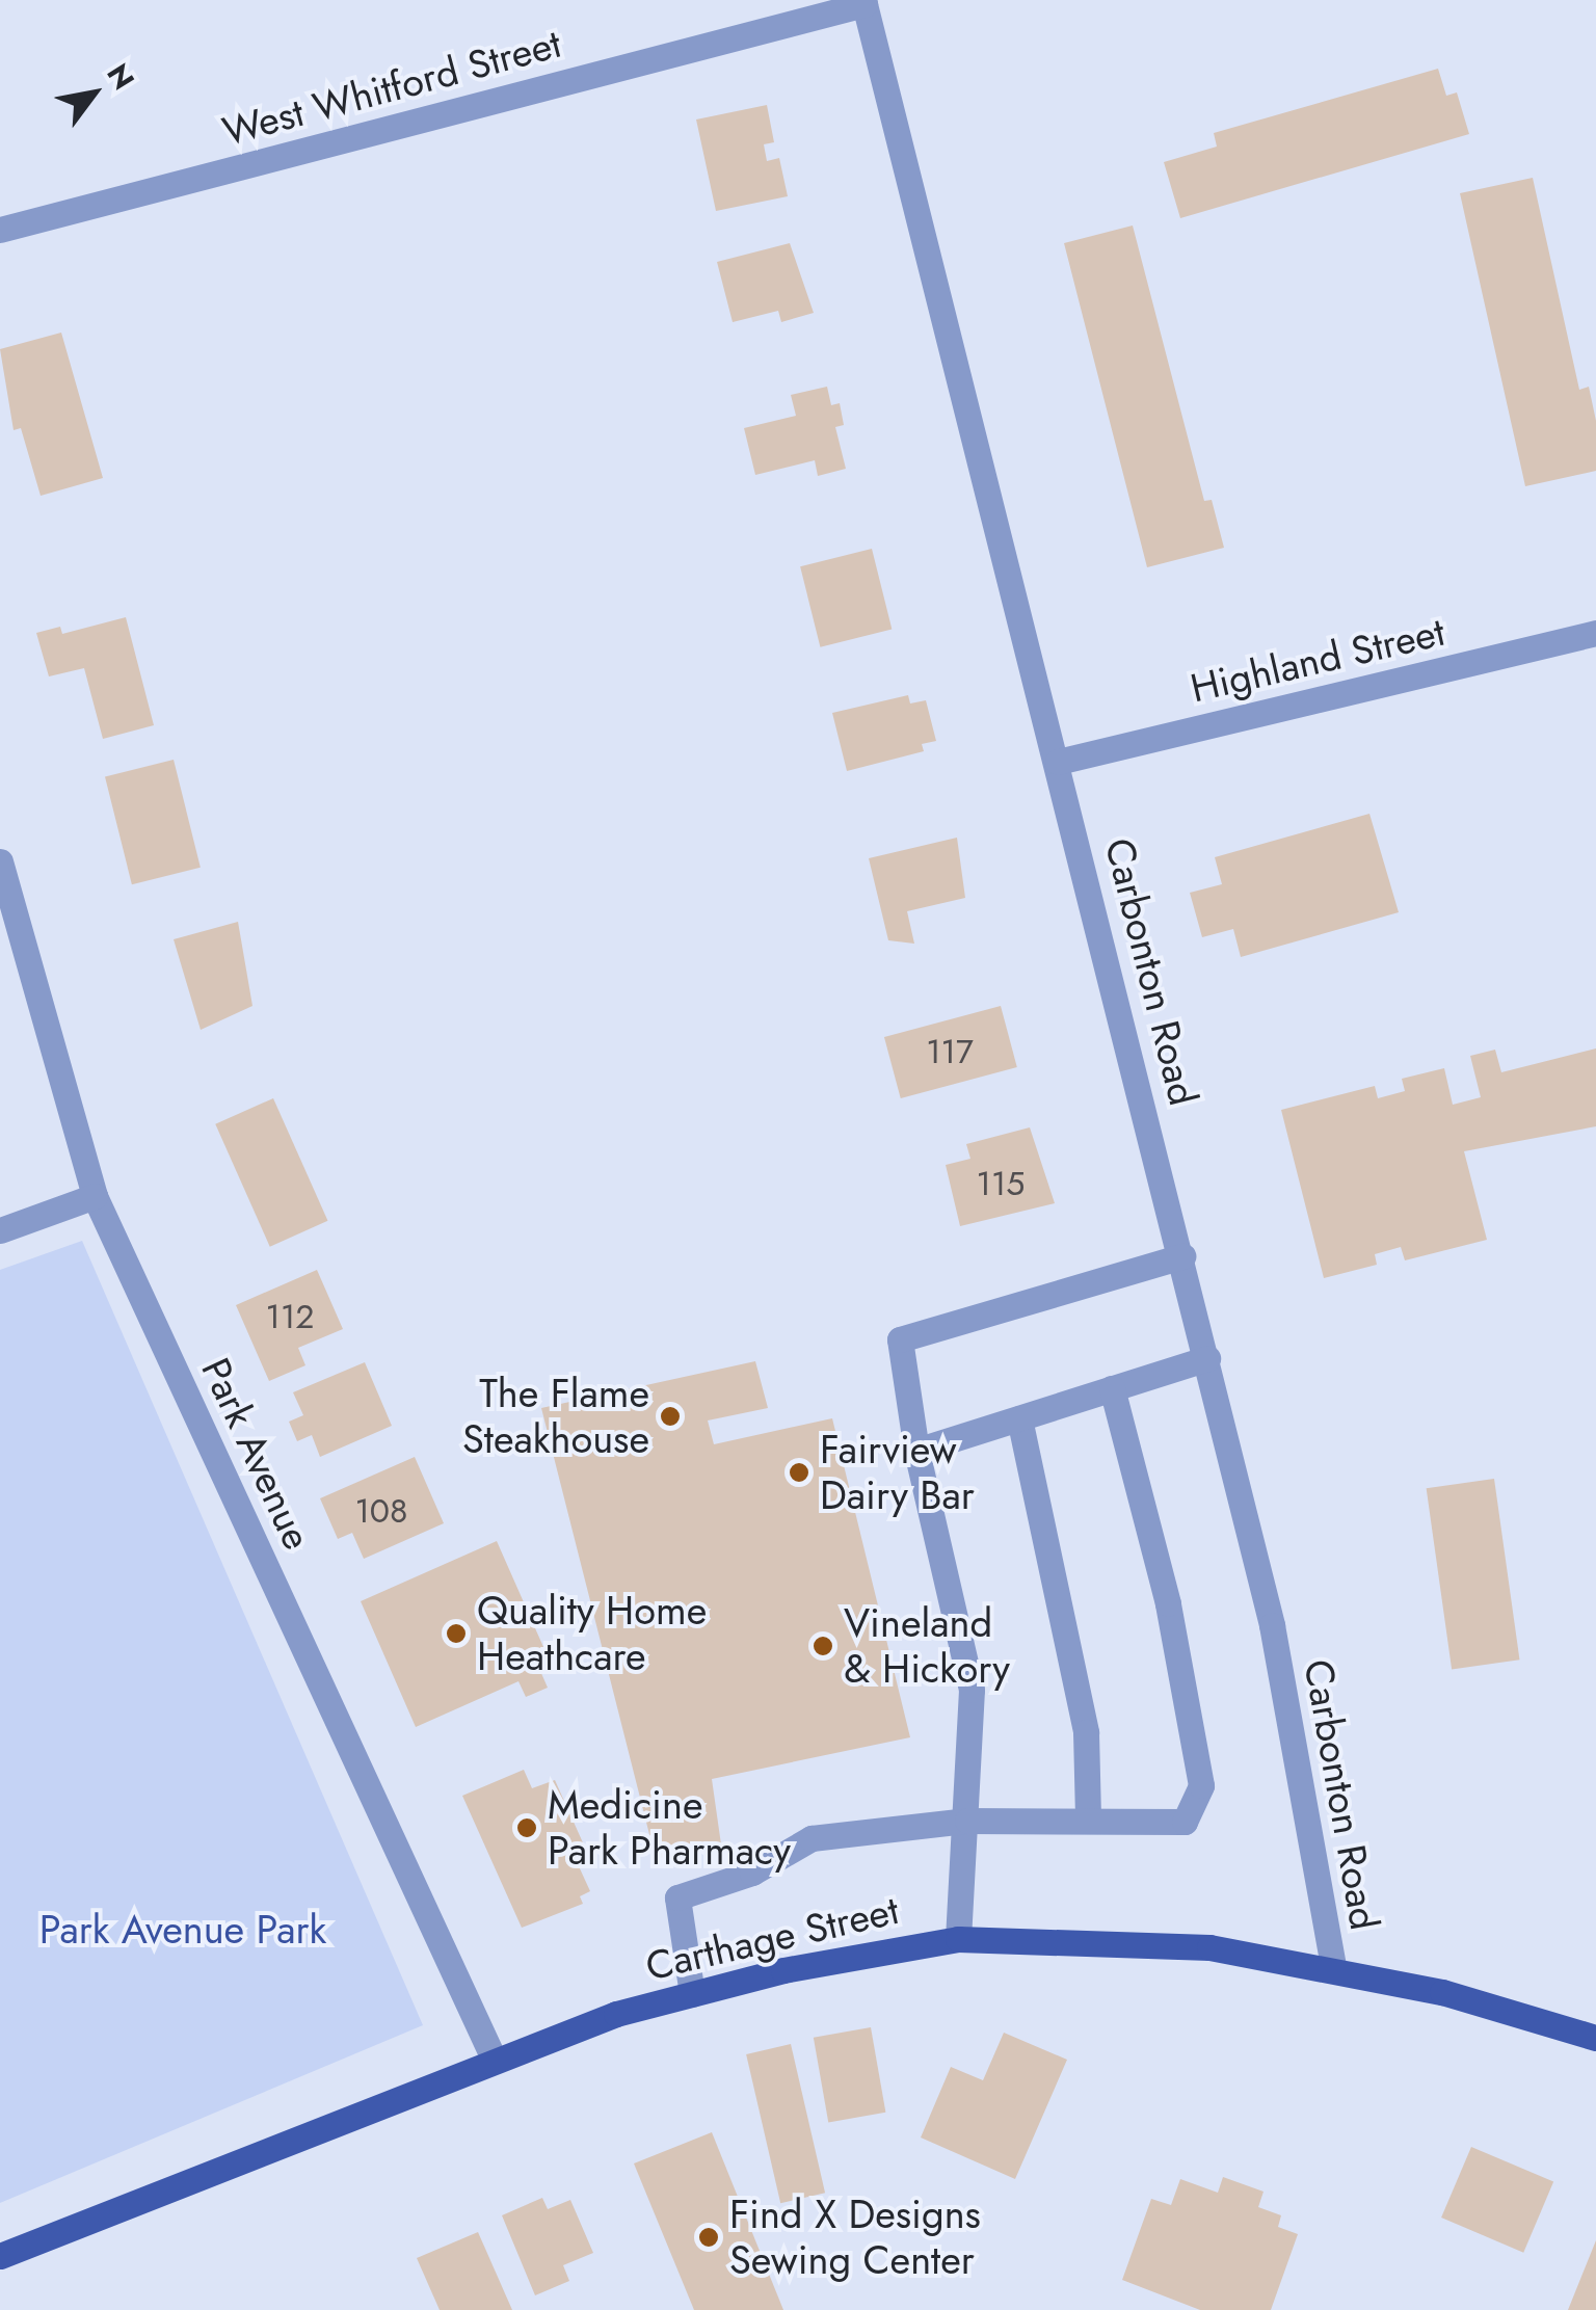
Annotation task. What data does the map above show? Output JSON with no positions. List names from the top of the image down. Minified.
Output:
{"streets":{"main road":["Carthage Street"],"street":["West Whitford Street","Highland Street","Carbonton Road","Park Avenue"]},"crossings":[["West Whitford Street","Carbonton Road"],["Highland Street","Carbonton Road"],["Carbonton Road","Carthage Street"],["Park Avenue","Carthage Street"]],"parks":["Park Avenue Park"],"places":["The Flame Steakhouse","Fairview Dairy Bar","Quality Home Heathcare","Vineland & Hickory","Medicine Park Pharmacy","Find X Designs Sewing Center"],"house_numbers":["117","115","112","108"],"north":"top right"}
